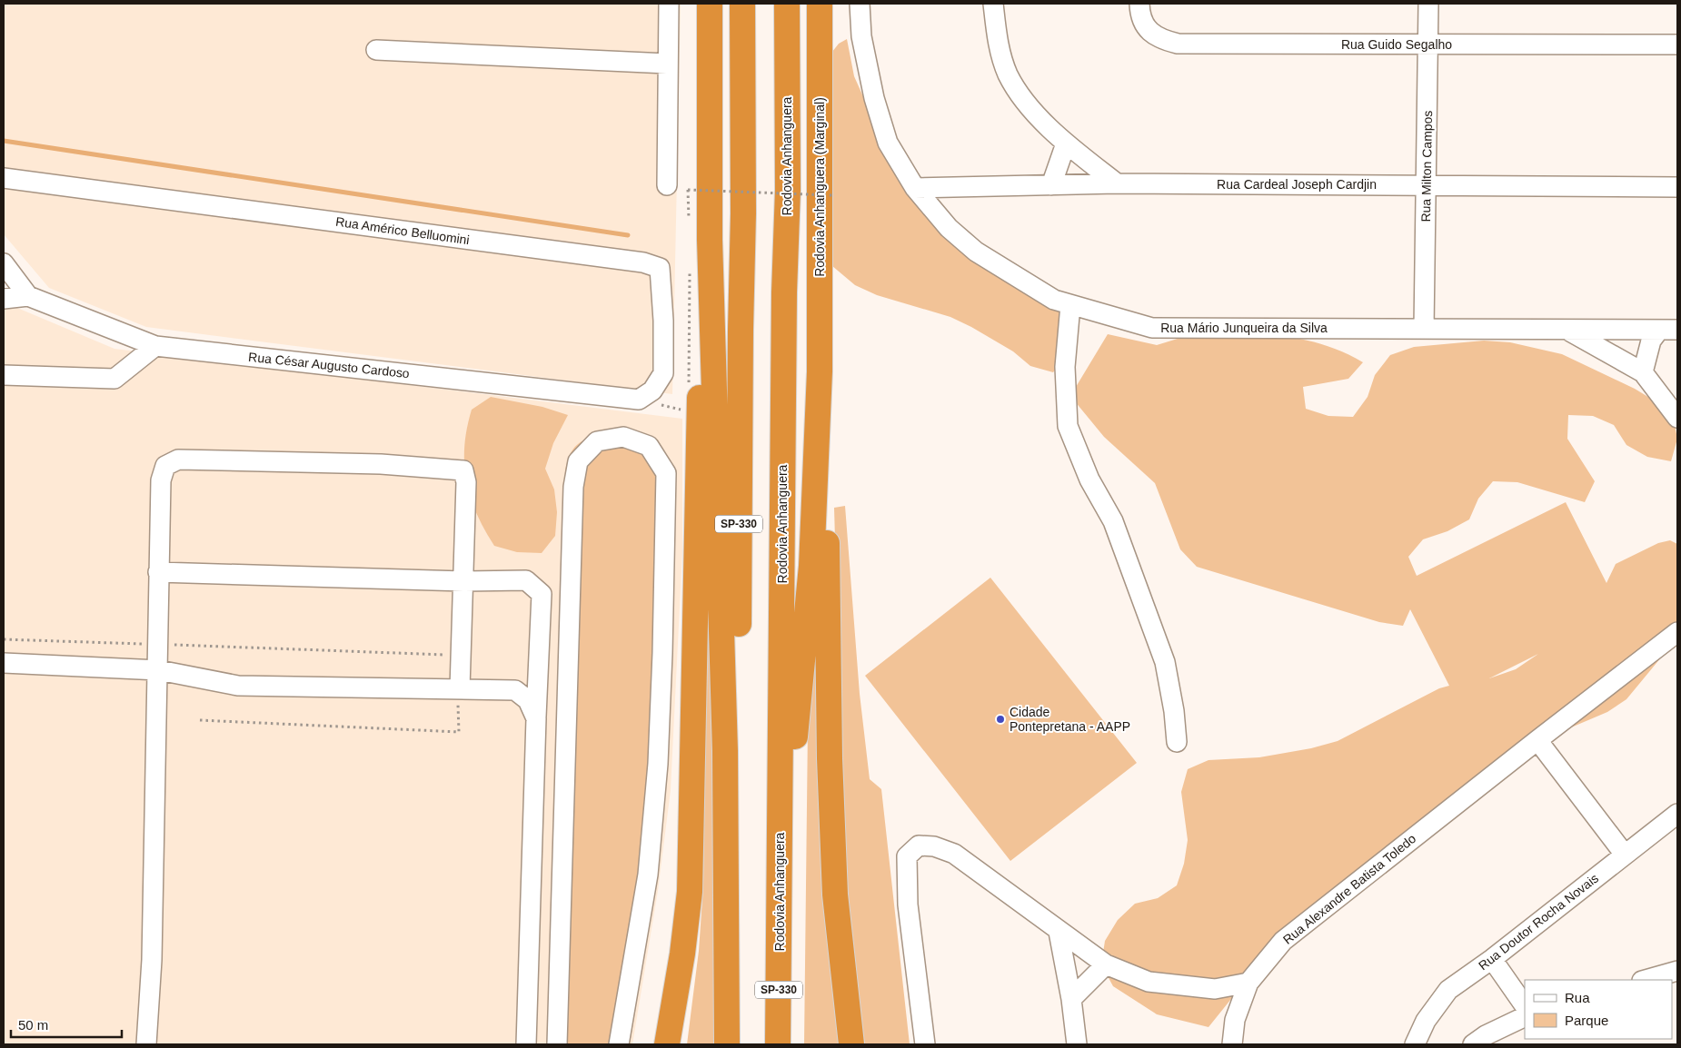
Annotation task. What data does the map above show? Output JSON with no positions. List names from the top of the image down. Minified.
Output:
{"streets":{"highway":["Rodovia Anhanguera","Rodovia Anhanguera (Marginal)","SP-330"],"street":["Rua Guido Segalho","Rua Milton Campos","Rua Cardeal Joseph Cardjin","Rua Américo Belluomini","Rua Mário Junqueira da Silva","Rua César Augusto Cardoso","Rua Alexandre Batista Toledo","Rua Doutor Rocha Novais"]},"crossings":[["Rua Guido Segalho","Rua Milton Campos"],["Rua Milton Campos","Rua Cardeal Joseph Cardjin"],["Rua Milton Campos","Rua Mário Junqueira da Silva"],["Rua Cardeal Joseph Cardjin","Rua Mário Junqueira da Silva"],["Rua Américo Belluomini","Rua César Augusto Cardoso"]],"places":["Cidade Pontepretana - AAPP"],"legend":["Rua","Parque"],"scale_bar":"50 m"}
